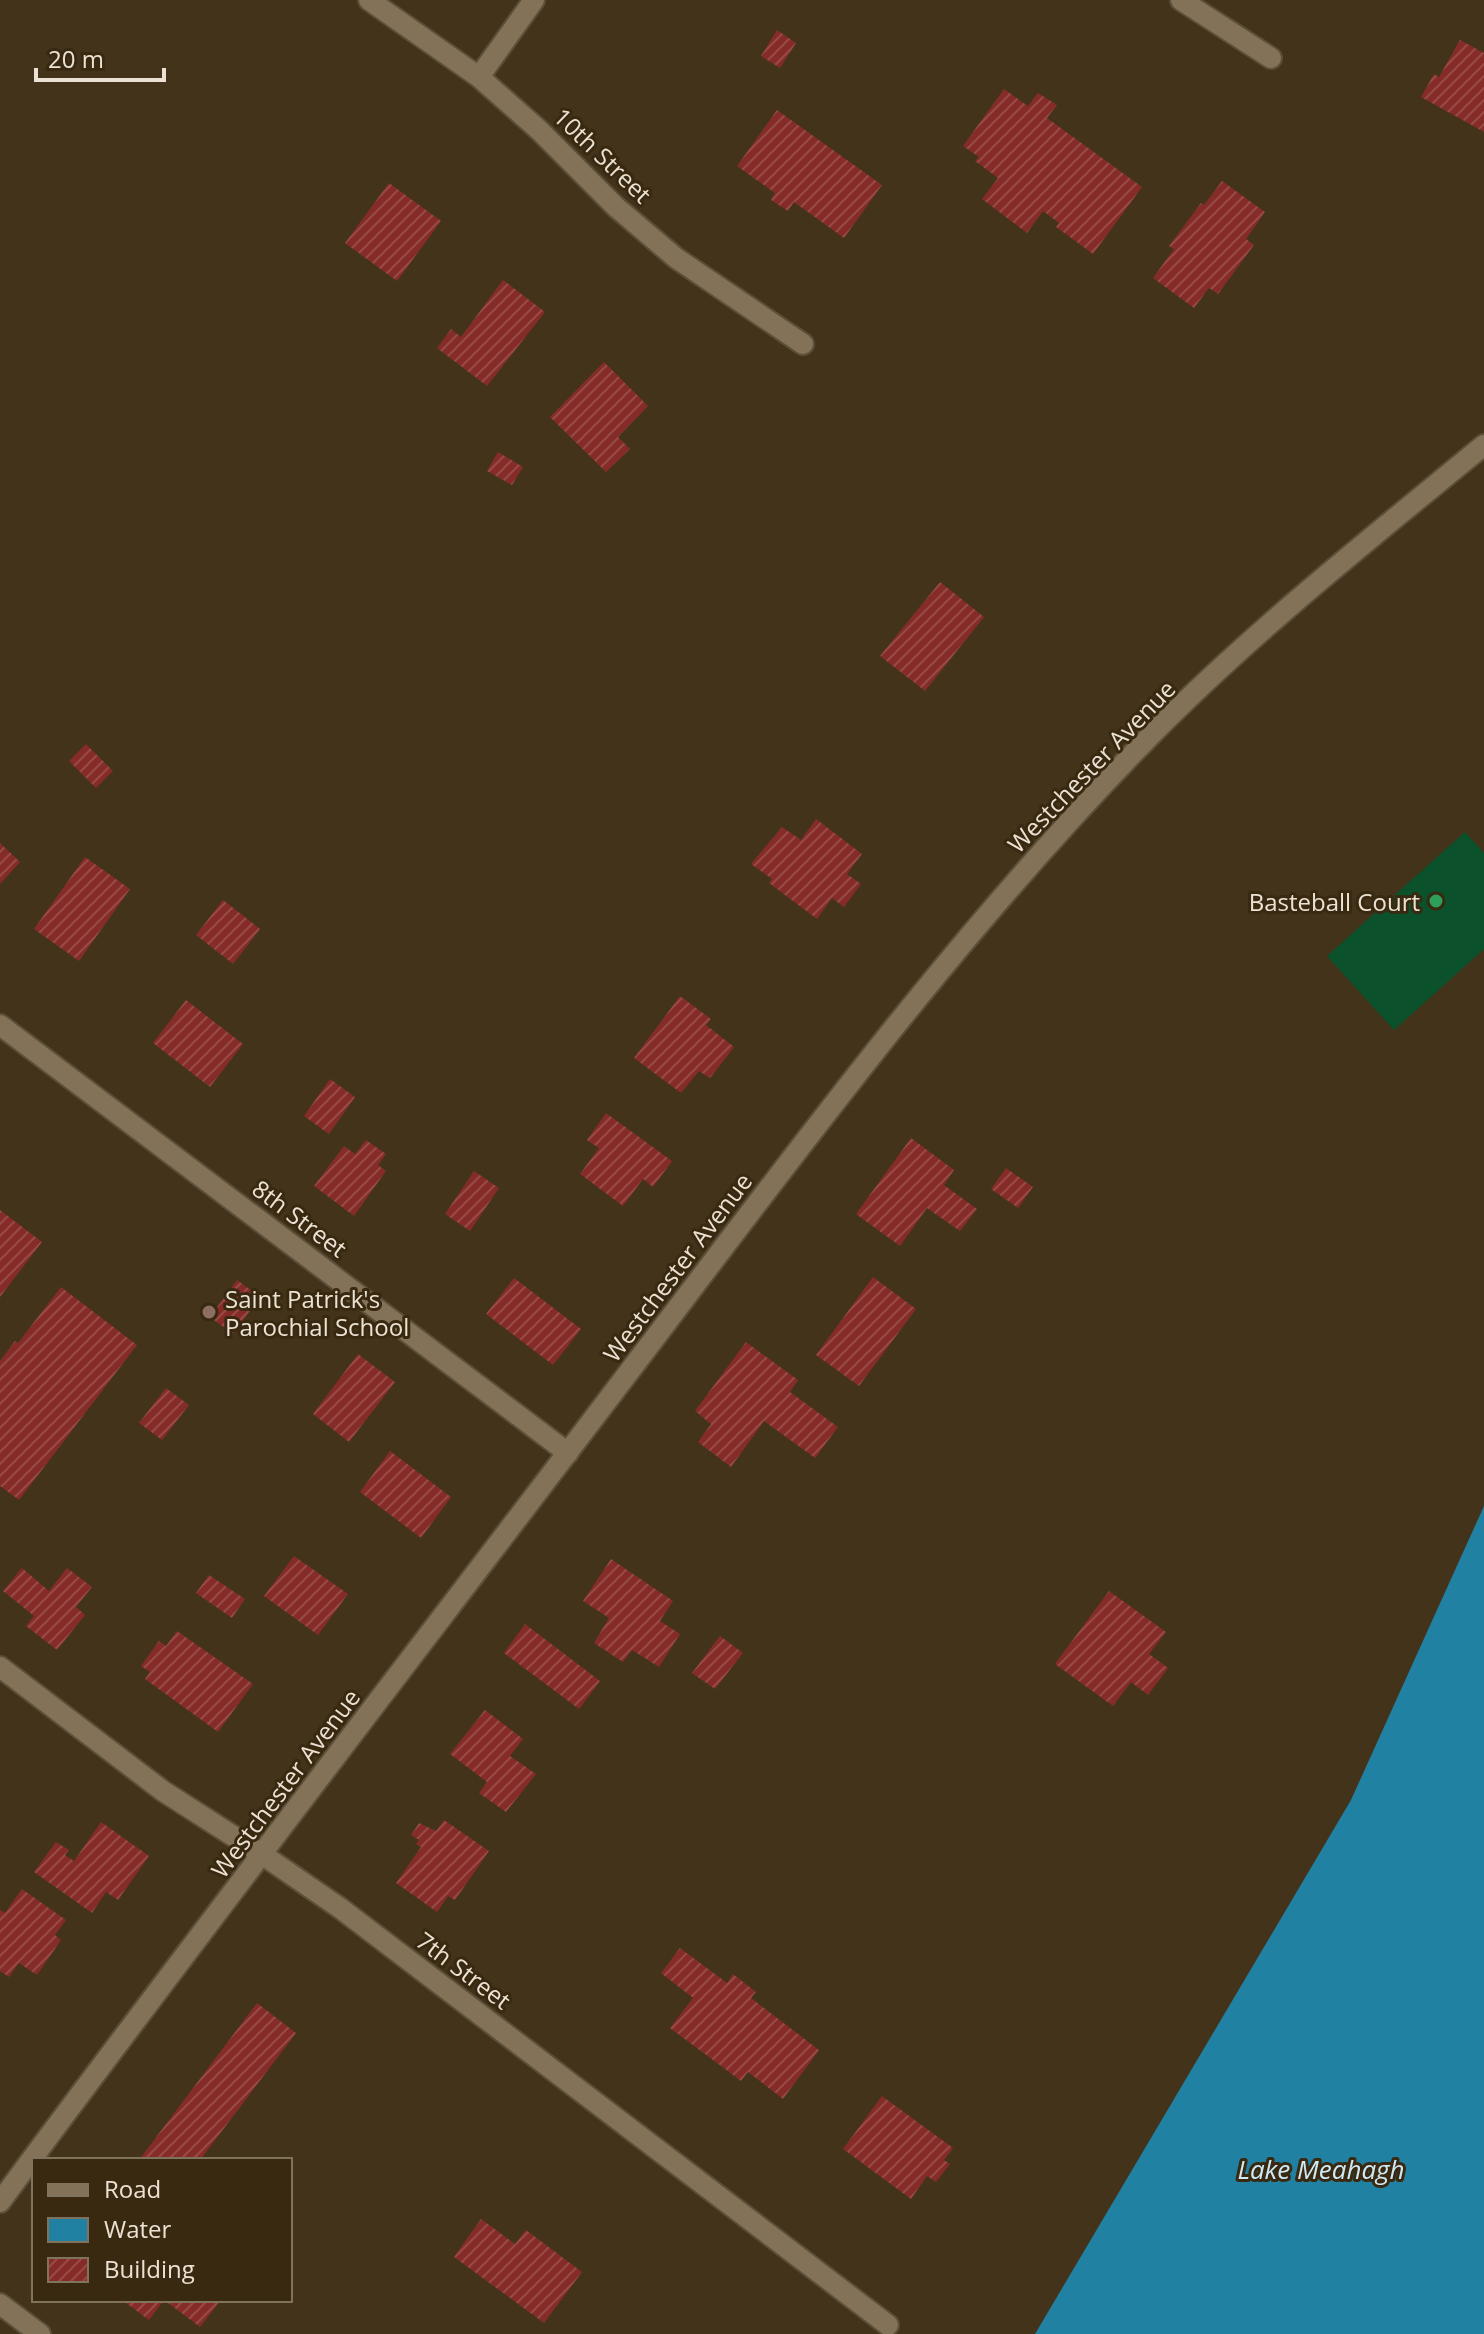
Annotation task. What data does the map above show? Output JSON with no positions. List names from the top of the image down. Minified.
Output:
{"streets":{"street":["10th Street","Westchester Avenue","8th Street","7th Street"]},"crossings":[["Westchester Avenue","8th Street"],["Westchester Avenue","7th Street"]],"water":["Lake Meahagh"],"places":["Basteball Court","Saint Patrick's Parochial School"],"legend":["Road","Water","Building"],"scale_bar":"20 m"}
